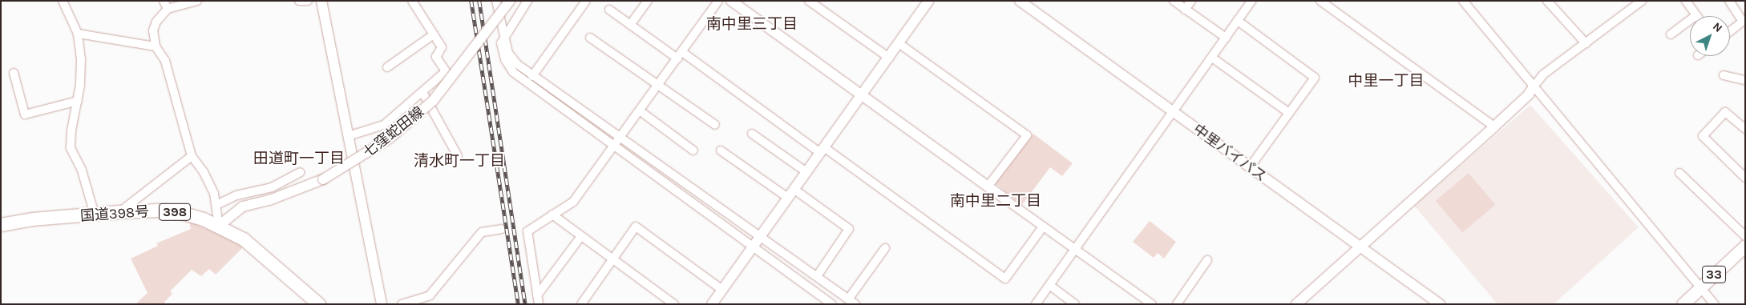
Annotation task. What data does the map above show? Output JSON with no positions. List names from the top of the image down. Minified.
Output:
{"streets":{"highway":["398","国道398号"],"main road":["33"],"street":["七窪蛇田線","中里バイパス"]},"crossings":[["七窪蛇田線","国道398号"]],"districts":["南中里三丁目","中里一丁目","田道町一丁目","清水町一丁目","南中里二丁目"],"north":"top right"}
